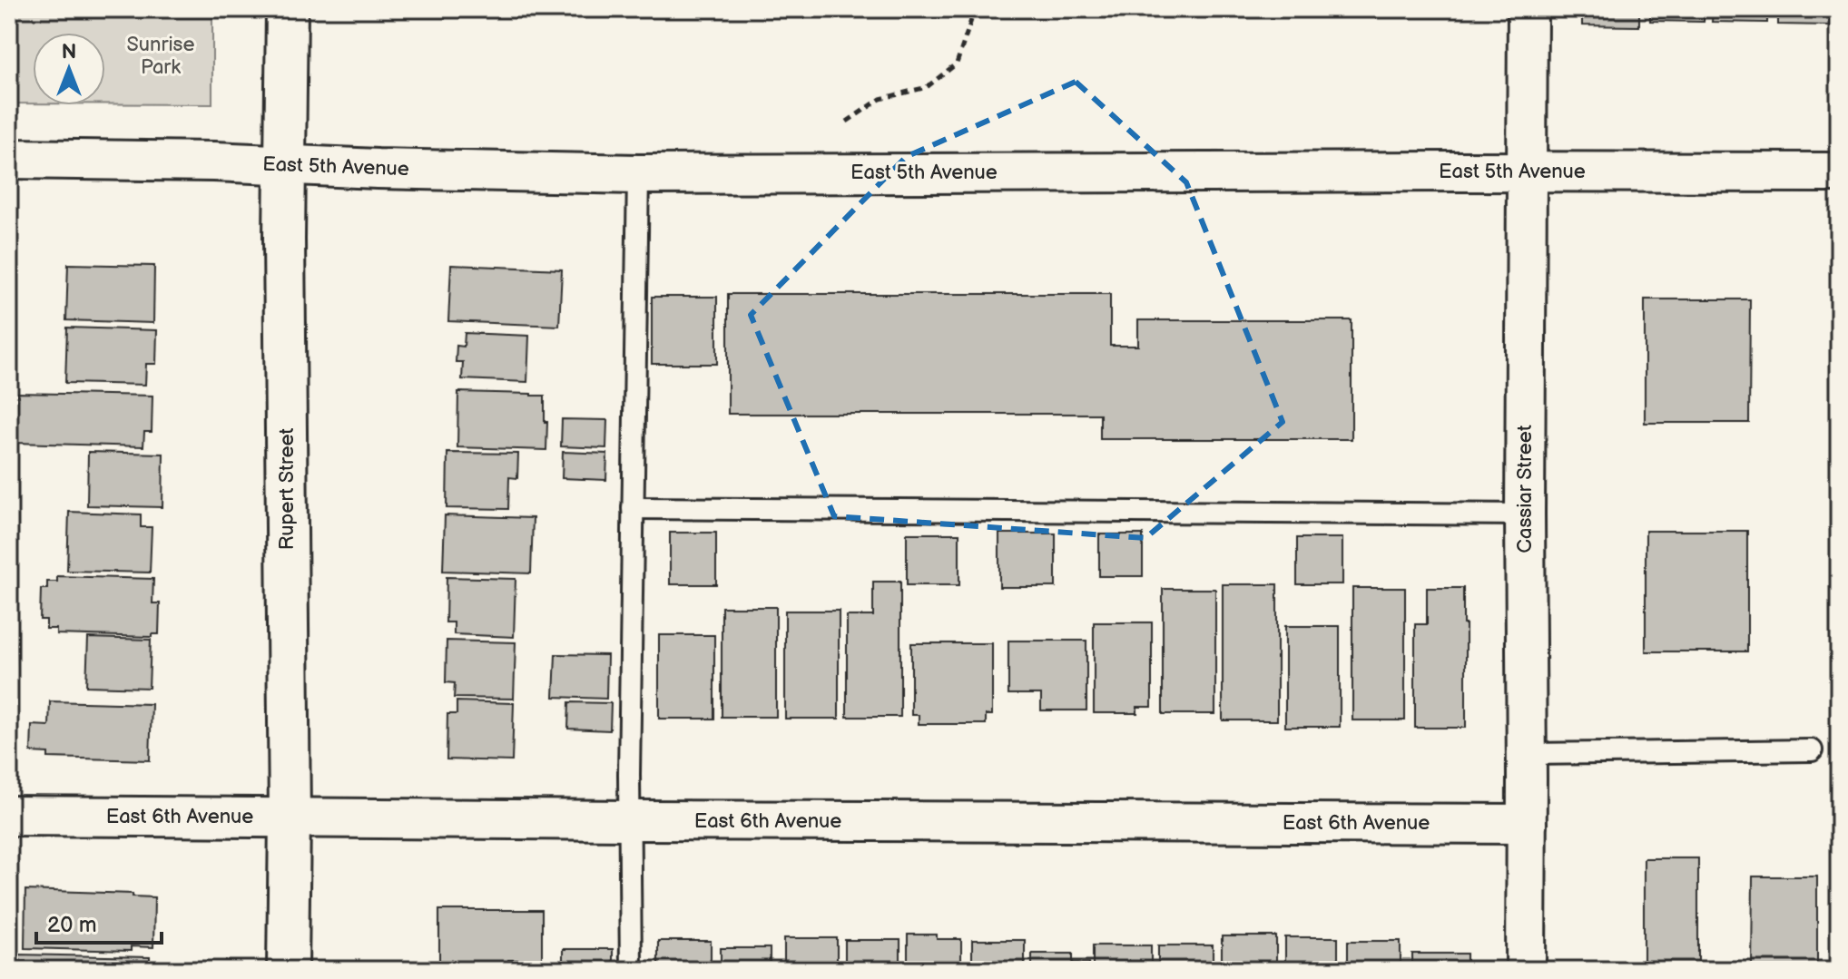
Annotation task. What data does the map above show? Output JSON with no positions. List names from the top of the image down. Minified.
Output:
{"streets":{"main road":["Rupert Street"],"street":["East 5th Avenue","Cassiar Street","East 6th Avenue"]},"crossings":[["East 5th Avenue","Rupert Street"],["East 5th Avenue","Cassiar Street"],["Rupert Street","East 6th Avenue"],["Cassiar Street","East 6th Avenue"]],"parks":["Sunrise Park"],"scale_bar":"20 m","north":"top"}
